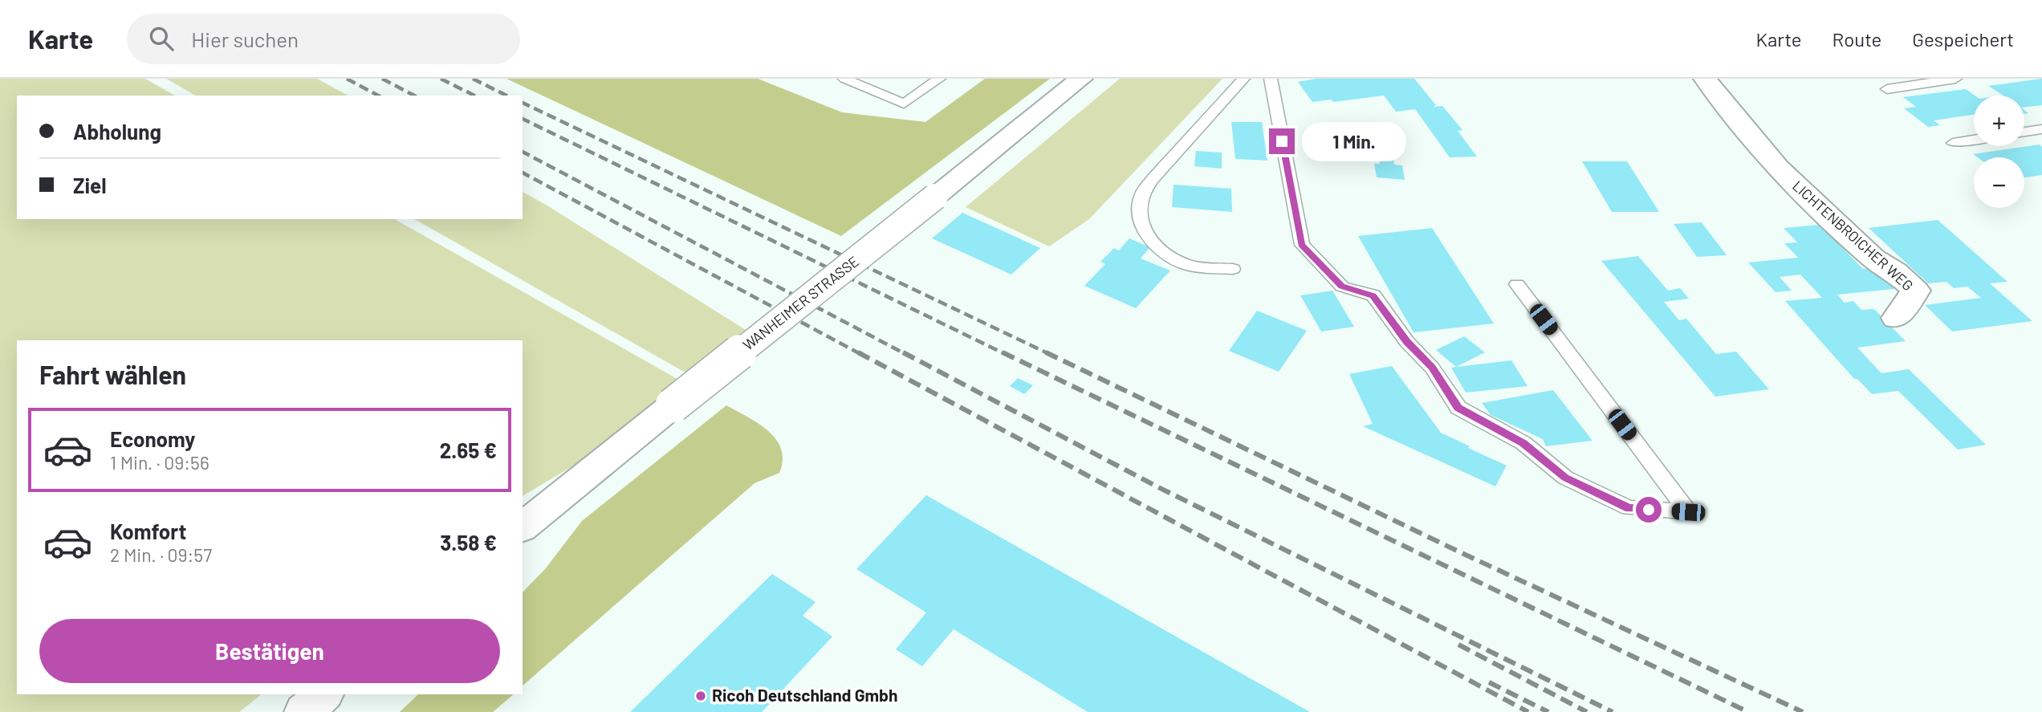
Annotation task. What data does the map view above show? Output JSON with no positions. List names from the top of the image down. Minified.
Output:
{"streets":{"street":["LICHTENBROICHER WEG","WANHEIMER STRASSE"]},"places":["Ricoh Deutschland Gmbh"],"page":{"header":"Karte","search":"Hier suchen","nav":["Karte","Route","Gespeichert"],"map_buttons":["+","−"],"banner":["Abholung","Ziel"],"bubble":"1 Min.","heading":"Fahrt wählen","list":[{"name":"Economy","note":"1 Min. · 09:56","value":"2.65 €"},{"name":"Komfort","note":"2 Min. · 09:57","value":"3.58 €"}],"buttons":"Bestätigen"}}
